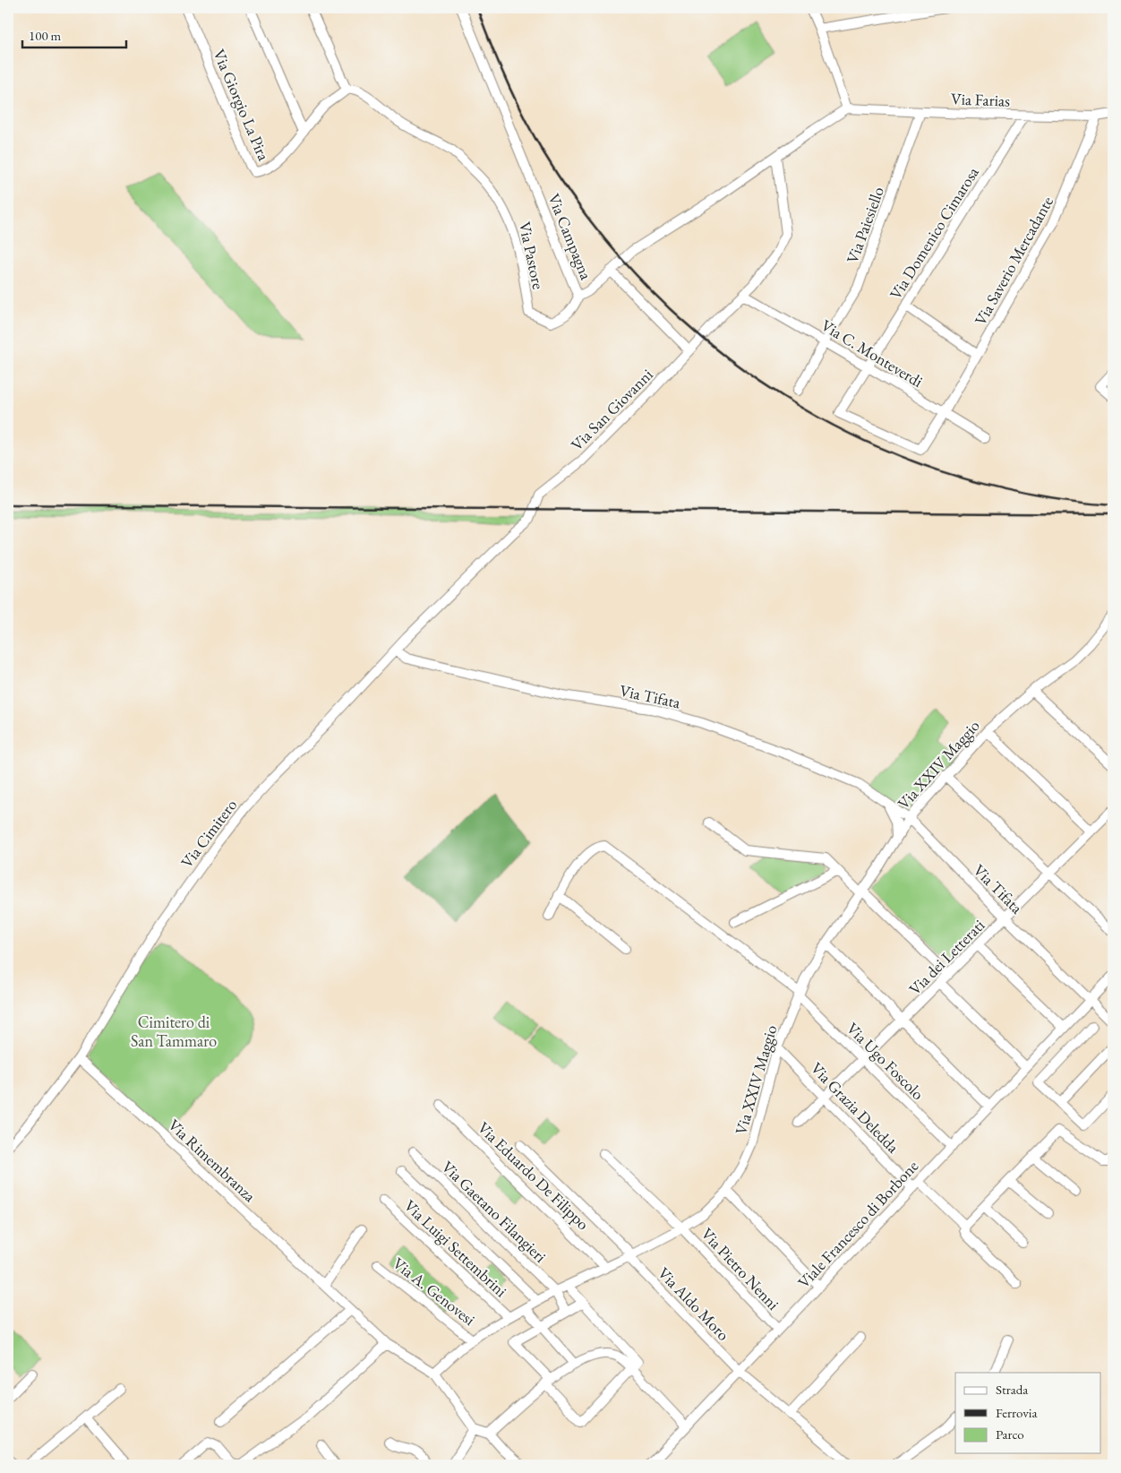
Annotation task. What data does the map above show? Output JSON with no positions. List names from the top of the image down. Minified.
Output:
{"streets":{"street":["Via Farias","Via Giorgio La Pira","Via Paiesiello","Via Domenico Cimarosa","Via Campagna","Via Pastore","Via Saverio Mercadante","Via C. Monteverdi","Via San Giovanni","Via Tifata","Via XXIV Maggio","Via Cimitero","Via dei Letterati","Via Ugo Foscolo","Via Grazia Deledda","Via Rimembranza","Via Eduardo De Filippo","Via Gaetano Filangieri","Viale Francesco di Borbone","Via Luigi Settembrini","Via Pietro Nenni","Via A. Genovesi","Via Aldo Moro"]},"crossings":[["Via Farias","Via Paiesiello"],["Via Farias","Via Domenico Cimarosa"],["Via Farias","Via Campagna"],["Via Farias","Via Saverio Mercadante"],["Via Giorgio La Pira","Via Pastore"],["Via Paiesiello","Via C. Monteverdi"],["Via Domenico Cimarosa","Via Saverio Mercadante"],["Via Domenico Cimarosa","Via C. Monteverdi"],["Via Campagna","Via Pastore"],["Via Campagna","Via San Giovanni"],["Via Saverio Mercadante","Via C. Monteverdi"],["Via C. Monteverdi","Via San Giovanni"],["Via San Giovanni","Via Tifata"],["Via San Giovanni","Via Cimitero"],["Via Tifata","Via XXIV Maggio"],["Via Tifata","Via Cimitero"],["Via Tifata","Via dei Letterati"],["Via Tifata","Viale Francesco di Borbone"],["Via XXIV Maggio","Via Ugo Foscolo"],["Via XXIV Maggio","Via Grazia Deledda"],["Via XXIV Maggio","Via Rimembranza"],["Via XXIV Maggio","Via Eduardo De Filippo"],["Via XXIV Maggio","Via Gaetano Filangieri"],["Via XXIV Maggio","Via Luigi Settembrini"],["Via XXIV Maggio","Via Pietro Nenni"],["Via XXIV Maggio","Via A. Genovesi"],["Via XXIV Maggio","Via Aldo Moro"],["Via Cimitero","Via Rimembranza"],["Via dei Letterati","Via Ugo Foscolo"],["Via dei Letterati","Via Grazia Deledda"],["Via Ugo Foscolo","Viale Francesco di Borbone"],["Via Grazia Deledda","Viale Francesco di Borbone"],["Viale Francesco di Borbone","Via Pietro Nenni"],["Viale Francesco di Borbone","Via Aldo Moro"]],"parks":["Cimitero di San Tammaro"],"legend":["Strada","Ferrovia","Parco"],"scale_bar":"100 m"}
